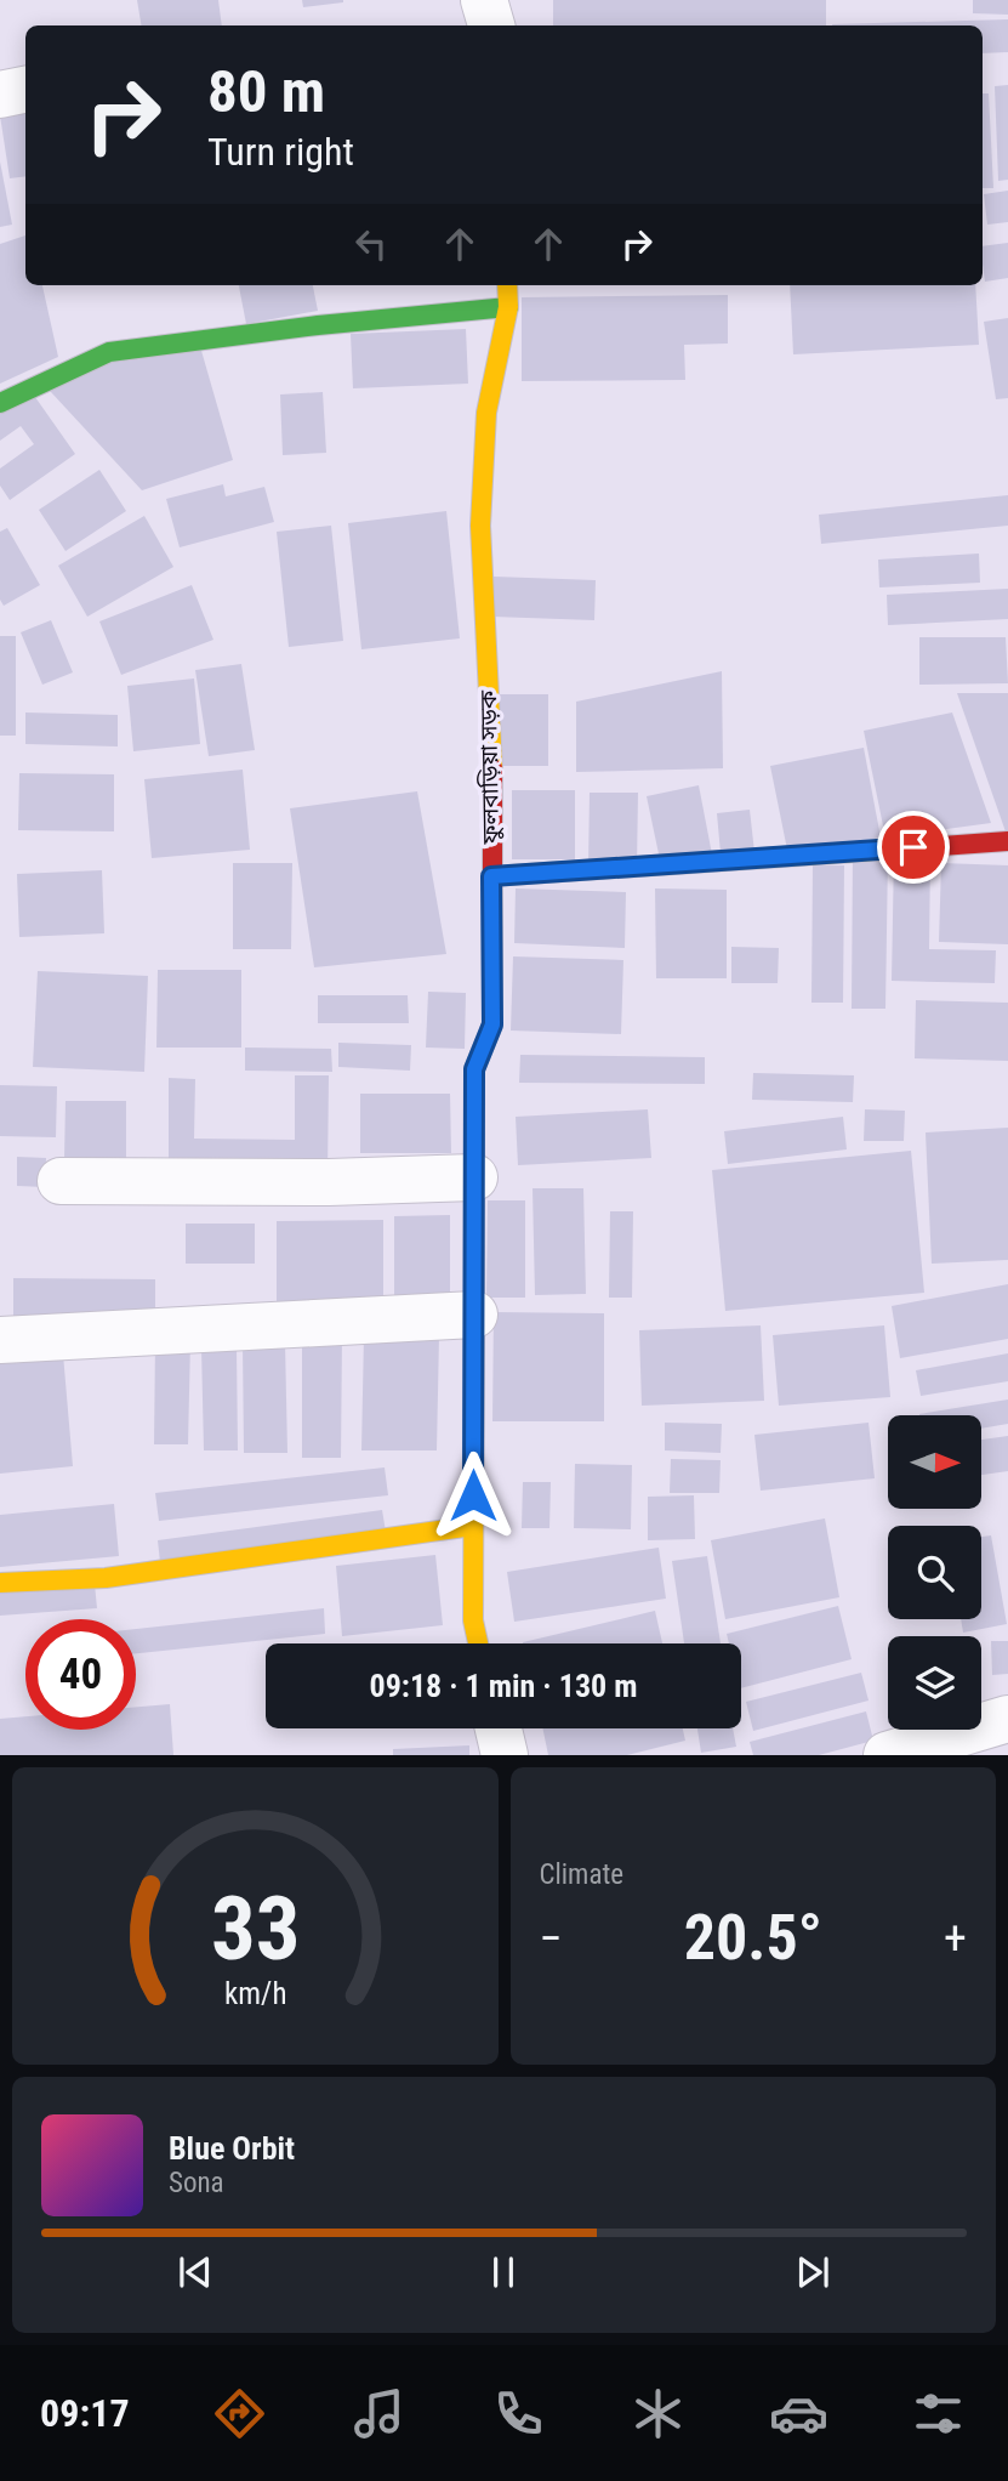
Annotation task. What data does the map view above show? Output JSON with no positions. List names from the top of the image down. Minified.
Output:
{"streets":{"street":["ফুলবাড়িয়া সড়ক"]},"north":"right","page":{"turn":["80 m","Turn right"],"limit":"40","trip":"09:18 · 1 min · 130 m","tile":"Climate","heat":["−","20.5°","+"],"song":["Blue Orbit","Sona"],"tabs":"09:17","gauge":["33","km/h"]}}
